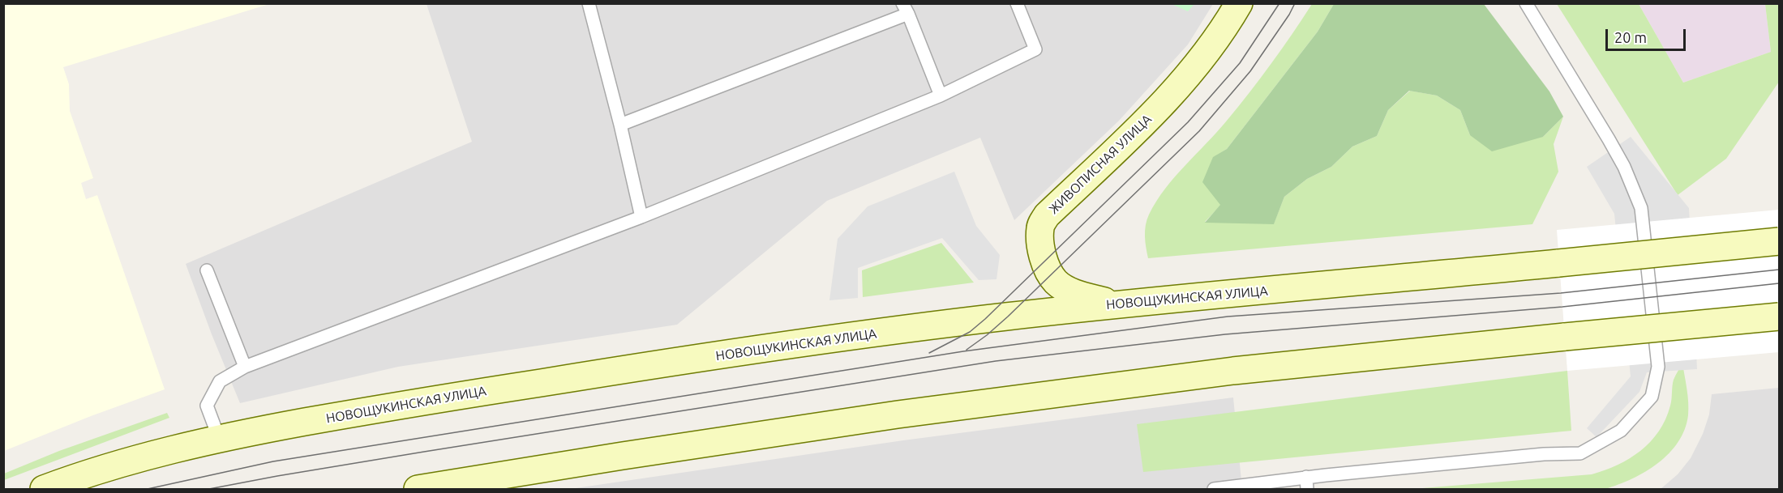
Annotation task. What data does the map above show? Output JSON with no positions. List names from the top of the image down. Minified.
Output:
{"streets":{"main road":["ЖИВОПИСНАЯ УЛИЦА","НОВОЩУКИНСКАЯ УЛИЦА"]},"crossings":[["ЖИВОПИСНАЯ УЛИЦА","НОВОЩУКИНСКАЯ УЛИЦА"]],"scale_bar":"20 m"}
